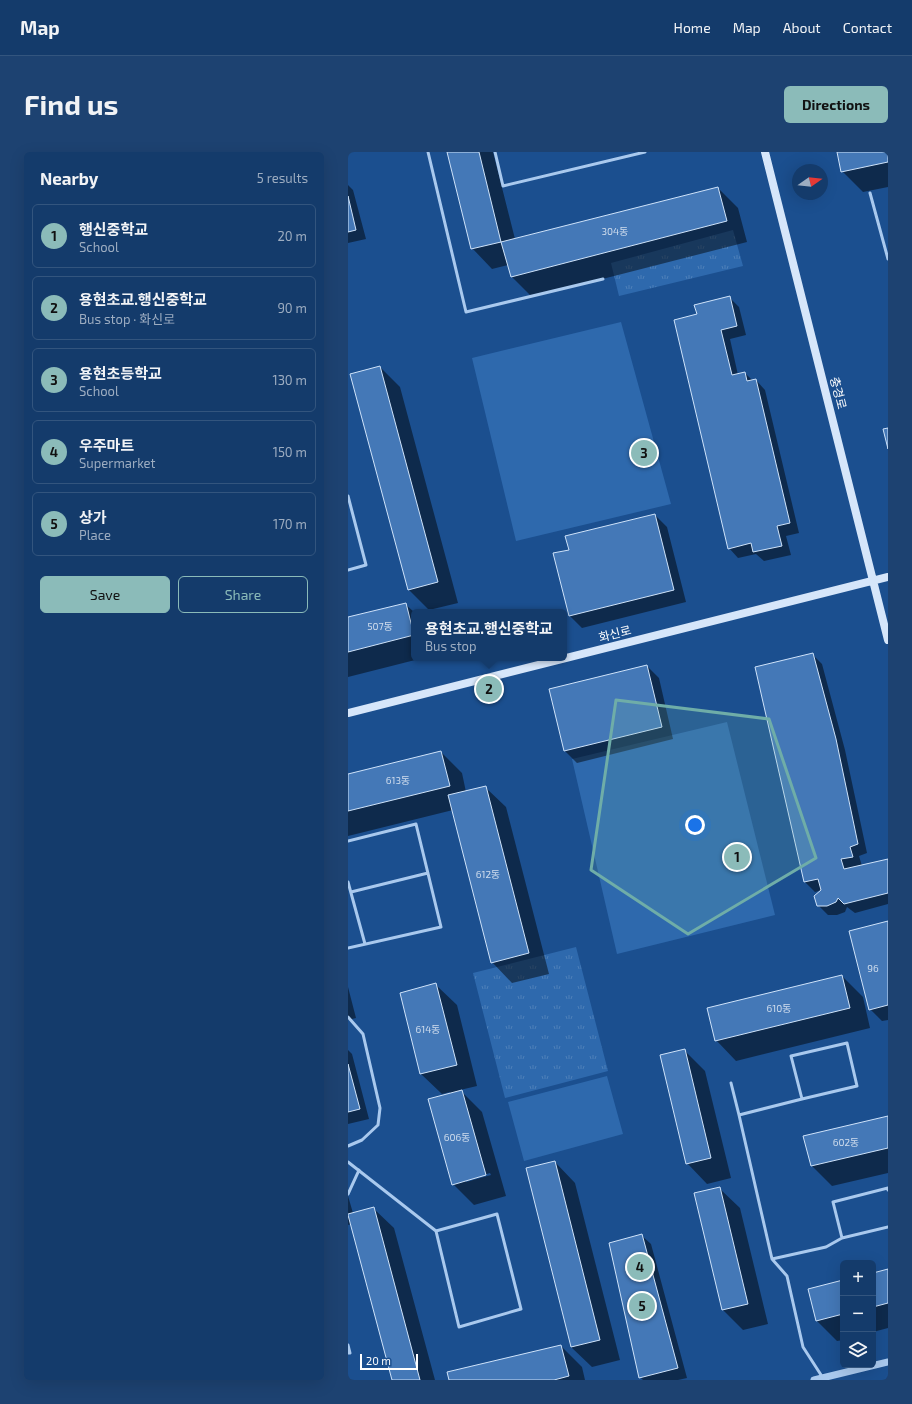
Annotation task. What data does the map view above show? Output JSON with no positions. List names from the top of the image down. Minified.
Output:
{"streets":{"main road":["충경로","화신로"]},"crossings":[["충경로","화신로"]],"house_numbers":["304동","507동","613동","612동","96","610동","614동","606동","602동"],"scale_bar":"20 m","north":"right","page":{"header":"Map","nav":["Home","Map","About","Contact"],"buttons":["Directions",["Save","Share"]],"title":"Find us","heading":["Nearby","5 results"],"list":[{"mark":"1","name":"행신중학교","note":"School","value":"20 m"},{"mark":"2","name":"용현초교.행신중학교","note":"Bus stop · 화신로","value":"90 m"},{"mark":"3","name":"용현초등학교","note":"School","value":"130 m"},{"mark":"4","name":"우주마트","note":"Supermarket","value":"150 m"},{"mark":"5","name":"상가","note":"Place","value":"170 m"}],"pins":["3","2","1","4","5"],"popup":["용현초교.행신중학교","Bus stop"],"map_buttons":["+","−"],"scale":"20 m"}}
